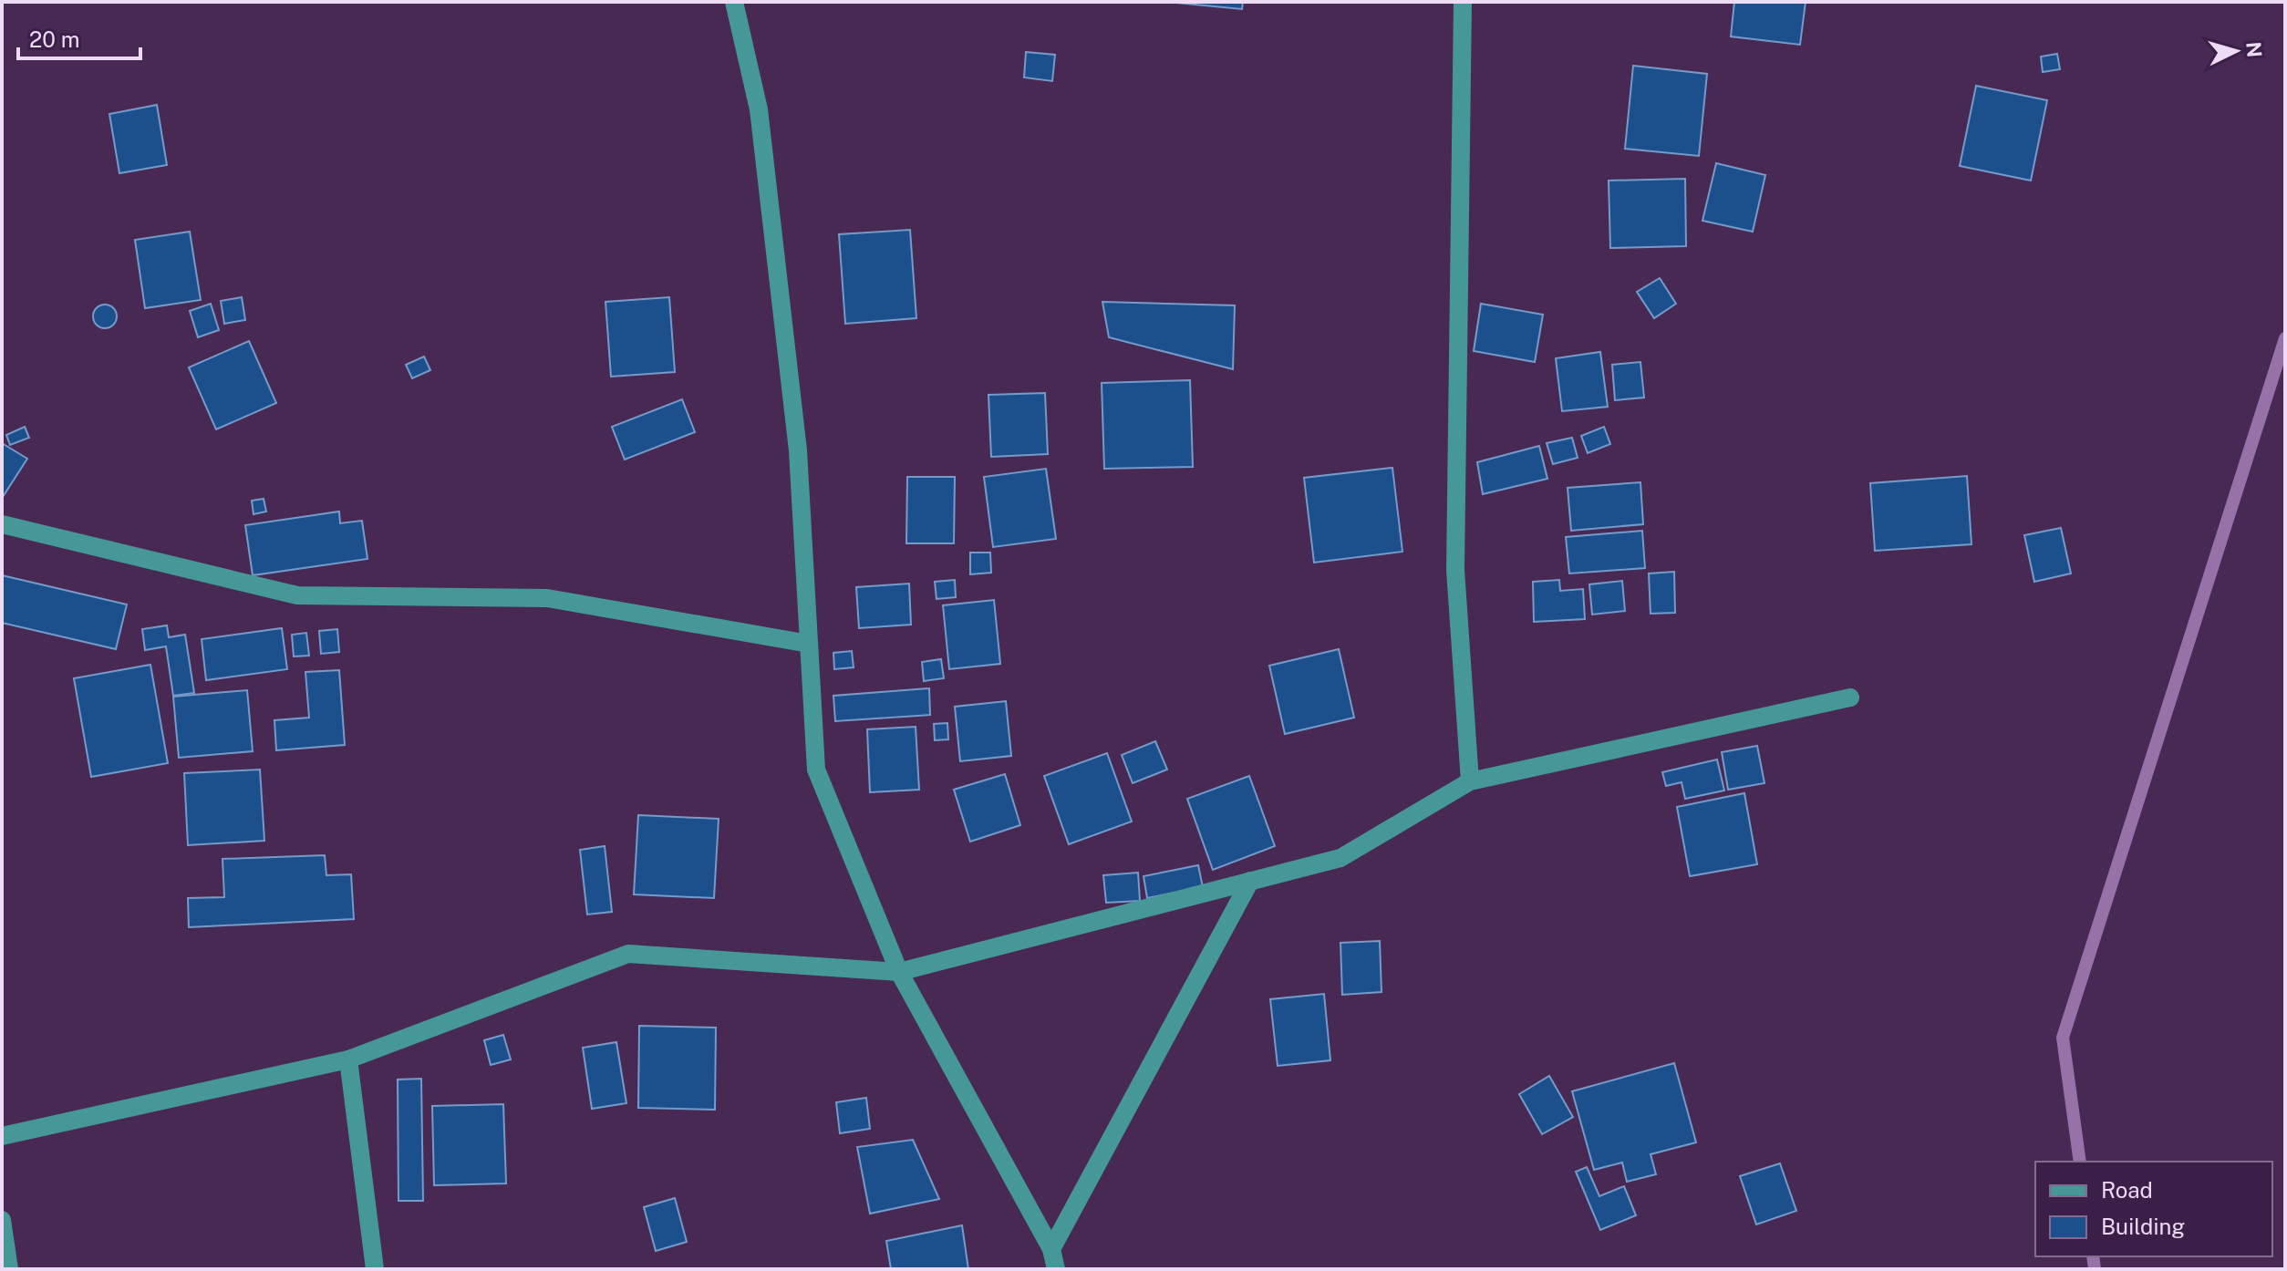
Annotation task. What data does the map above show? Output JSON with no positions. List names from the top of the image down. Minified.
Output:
{"legend":["Road","Building"],"scale_bar":"20 m","north":"right"}
